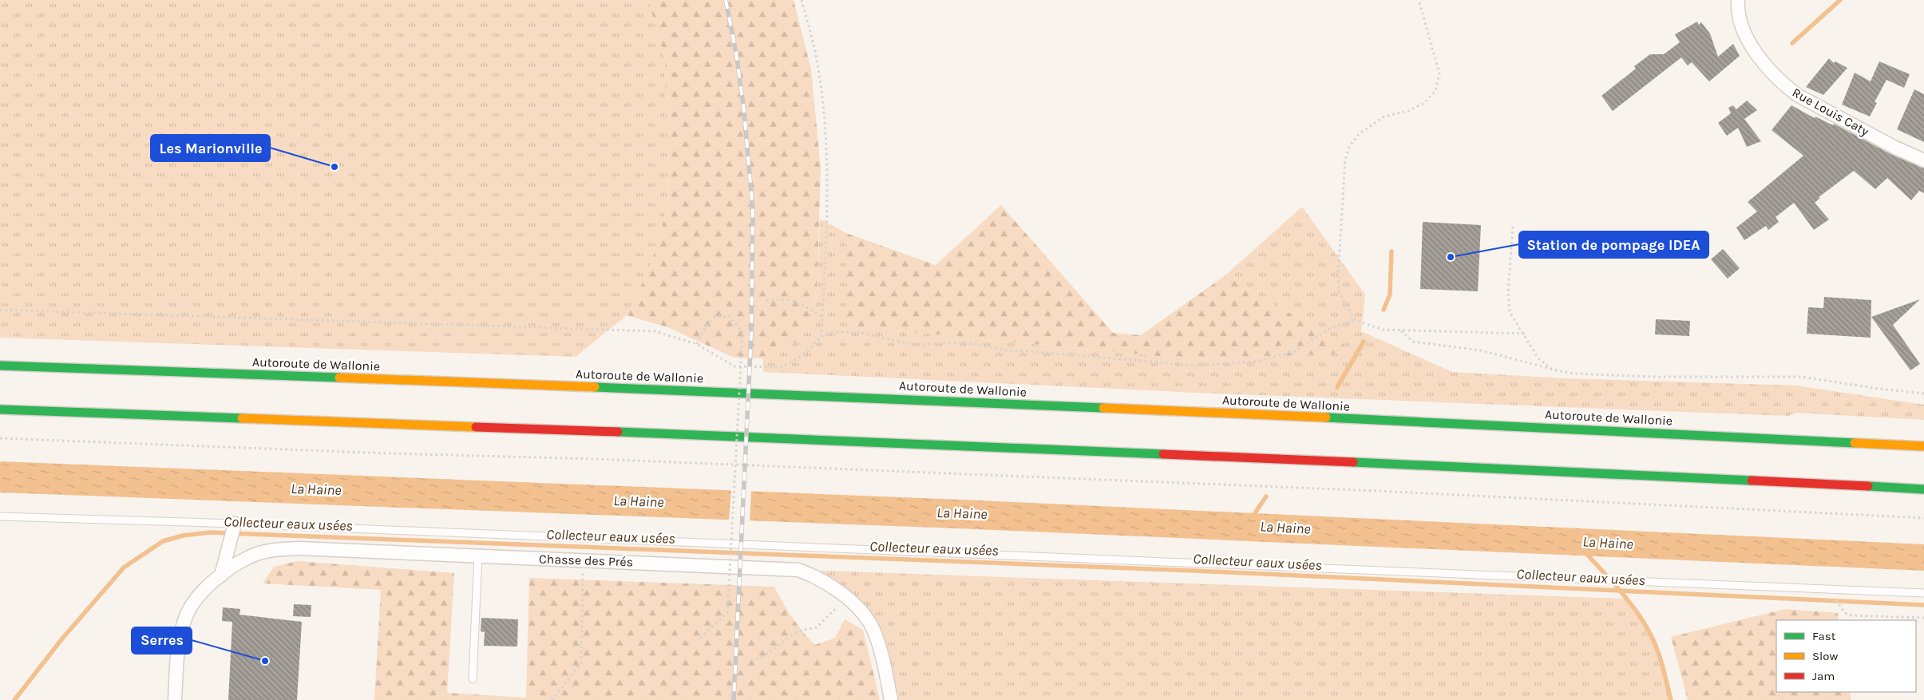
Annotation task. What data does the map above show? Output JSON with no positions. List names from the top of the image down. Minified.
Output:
{"streets":{"highway":["Autoroute de Wallonie"],"street":["Rue Louis Caty","Chasse des Prés"]},"water":["La Haine","Collecteur eaux usées"],"places":["Les Marionville","Station de pompage IDEA","Serres"],"legend":["Fast","Slow","Jam"]}
